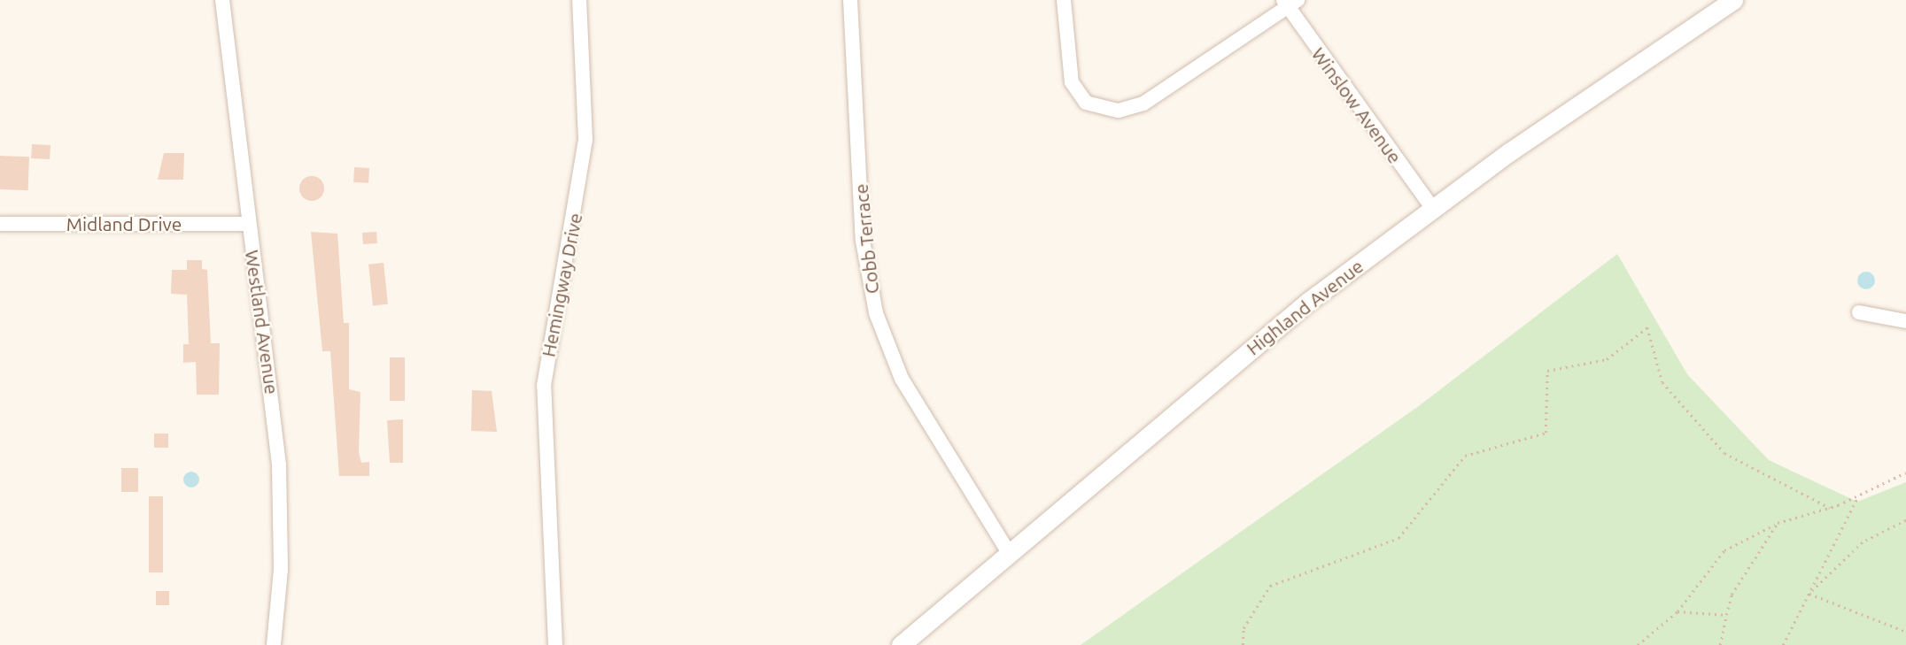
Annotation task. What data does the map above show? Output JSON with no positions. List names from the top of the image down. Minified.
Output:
{"streets":{"street":["Winslow Avenue","Midland Drive","Cobb Terrace","Hemingway Drive","Highland Avenue","Westland Avenue"]},"crossings":[["Winslow Avenue","Highland Avenue"],["Midland Drive","Westland Avenue"],["Cobb Terrace","Highland Avenue"]]}
